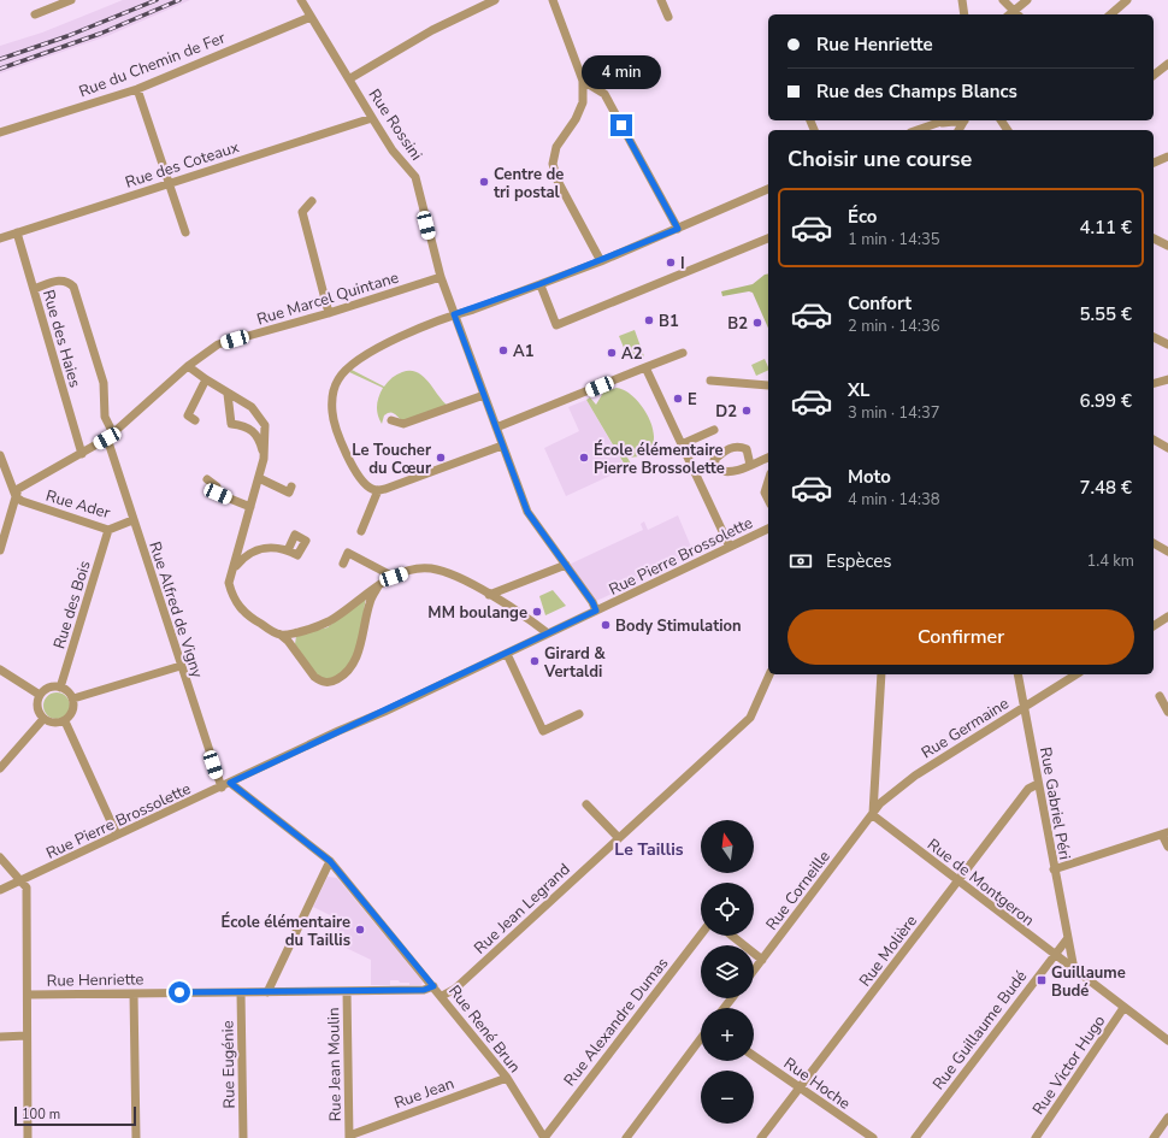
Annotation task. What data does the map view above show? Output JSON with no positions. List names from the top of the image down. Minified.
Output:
{"streets":{"street":["Rue du Chemin de Fer","Rue Rossini","Rue des Coteaux","Rue Marcel Quintane","Rue des Haies","Rue Ader","Rue Pierre Brossolette","Rue des Bois","Rue Alfred de Vigny","Rue Germaine","Rue Gabriel Péri","Rue de Montgeron","Rue Corneille","Rue Jean Legrand","Rue Molière","Rue Henriette","Rue Alexandre Dumas","Rue René Brun","Rue Guillaume Budé","Rue Eugénie","Rue Jean Moulin","Rue Victor Hugo","Rue Hoche","Rue Jean"]},"crossings":[["Rue du Chemin de Fer","Rue Rossini"],["Rue Rossini","Rue des Coteaux"],["Rue Rossini","Rue Marcel Quintane"],["Rue Rossini","Rue Pierre Brossolette"],["Rue des Coteaux","Rue des Haies"],["Rue Marcel Quintane","Rue des Haies"],["Rue Marcel Quintane","Rue Ader"],["Rue Marcel Quintane","Rue Alfred de Vigny"],["Rue des Haies","Rue Alfred de Vigny"],["Rue Ader","Rue des Bois"],["Rue Ader","Rue Alfred de Vigny"],["Rue Pierre Brossolette","Rue Alfred de Vigny"],["Rue Pierre Brossolette","Rue René Brun"],["Rue Germaine","Rue Gabriel Péri"],["Rue Germaine","Rue de Montgeron"],["Rue Germaine","Rue Corneille"],["Rue Gabriel Péri","Rue Molière"],["Rue Gabriel Péri","Rue Guillaume Budé"],["Rue de Montgeron","Rue Corneille"],["Rue de Montgeron","Rue Molière"],["Rue de Montgeron","Rue Guillaume Budé"],["Rue de Montgeron","Rue Victor Hugo"],["Rue Jean Legrand","Rue René Brun"],["Rue Molière","Rue Hoche"],["Rue Henriette","Rue René Brun"],["Rue Henriette","Rue Eugénie"],["Rue Henriette","Rue Jean Moulin"],["Rue Alexandre Dumas","Rue René Brun"],["Rue René Brun","Rue Jean"],["Rue Jean Moulin","Rue Jean"]],"districts":["Le Taillis"],"places":{"other":["Centre de tri postal","I","B1","B2","A1","A2","E","D2","Le Toucher du Cœur","École élémentaire Pierre Brossolette","MM boulange","Body Stimulation","Girard & Vertaldi","École élémentaire du Taillis"],"transit":["Guillaume Budé"]},"scale_bar":"100 m","north":"top","page":{"banner":["Rue Henriette","Rue des Champs Blancs"],"bubble":"4 min","heading":"Choisir une course","list":[{"name":"Éco","note":"1 min · 14:35","value":"4.11 €"},{"name":"Confort","note":"2 min · 14:36","value":"5.55 €"},{"name":"XL","note":"3 min · 14:37","value":"6.99 €"},{"name":"Moto","note":"4 min · 14:38","value":"7.48 €"}],"pay":["Espèces","1.4 km"],"buttons":"Confirmer","map_buttons":["+","−"],"scale":"100 m"}}
